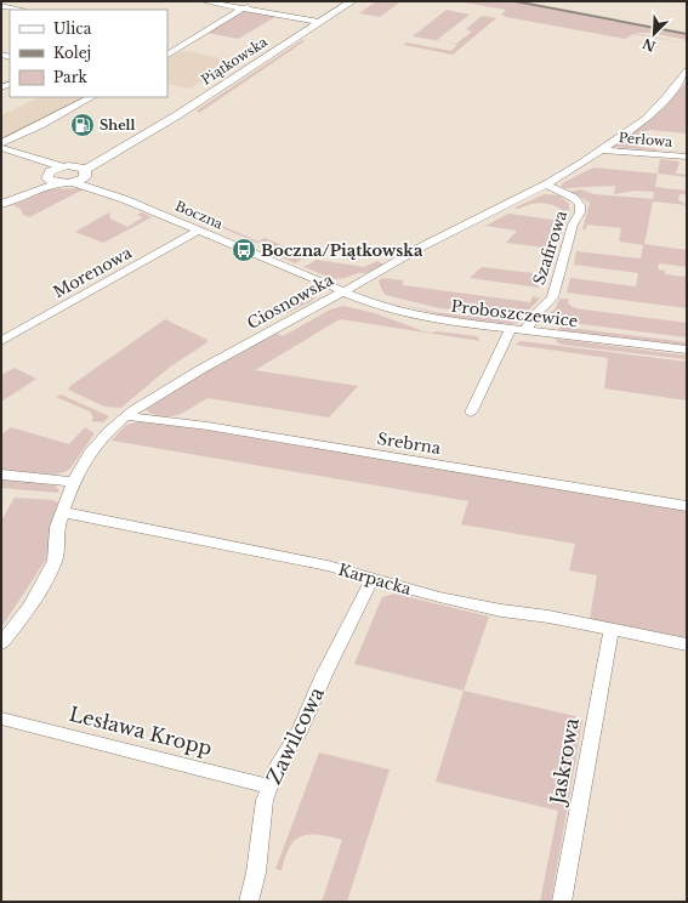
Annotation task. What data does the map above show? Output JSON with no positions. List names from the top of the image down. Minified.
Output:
{"streets":{"main road":["Piątkowska"],"street":["Perłowa","Boczna","Szafirowa","Morenowa","Ciosnowska","Proboszczewice","Srebrna","Karpacka","Lesława Kropp","Zawilcowa","Jaskrowa"]},"crossings":[["Piątkowska","Boczna"],["Perłowa","Ciosnowska"],["Boczna","Morenowa"],["Boczna","Ciosnowska"],["Boczna","Proboszczewice"],["Szafirowa","Ciosnowska"],["Szafirowa","Proboszczewice"],["Ciosnowska","Proboszczewice"],["Ciosnowska","Srebrna"],["Ciosnowska","Karpacka"],["Karpacka","Zawilcowa"],["Karpacka","Jaskrowa"],["Lesława Kropp","Zawilcowa"]],"places":{"fuel station":["Shell"],"bus stop":["Boczna/Piątkowska"]},"legend":["Ulica","Kolej","Park"],"north":"bottom left"}
